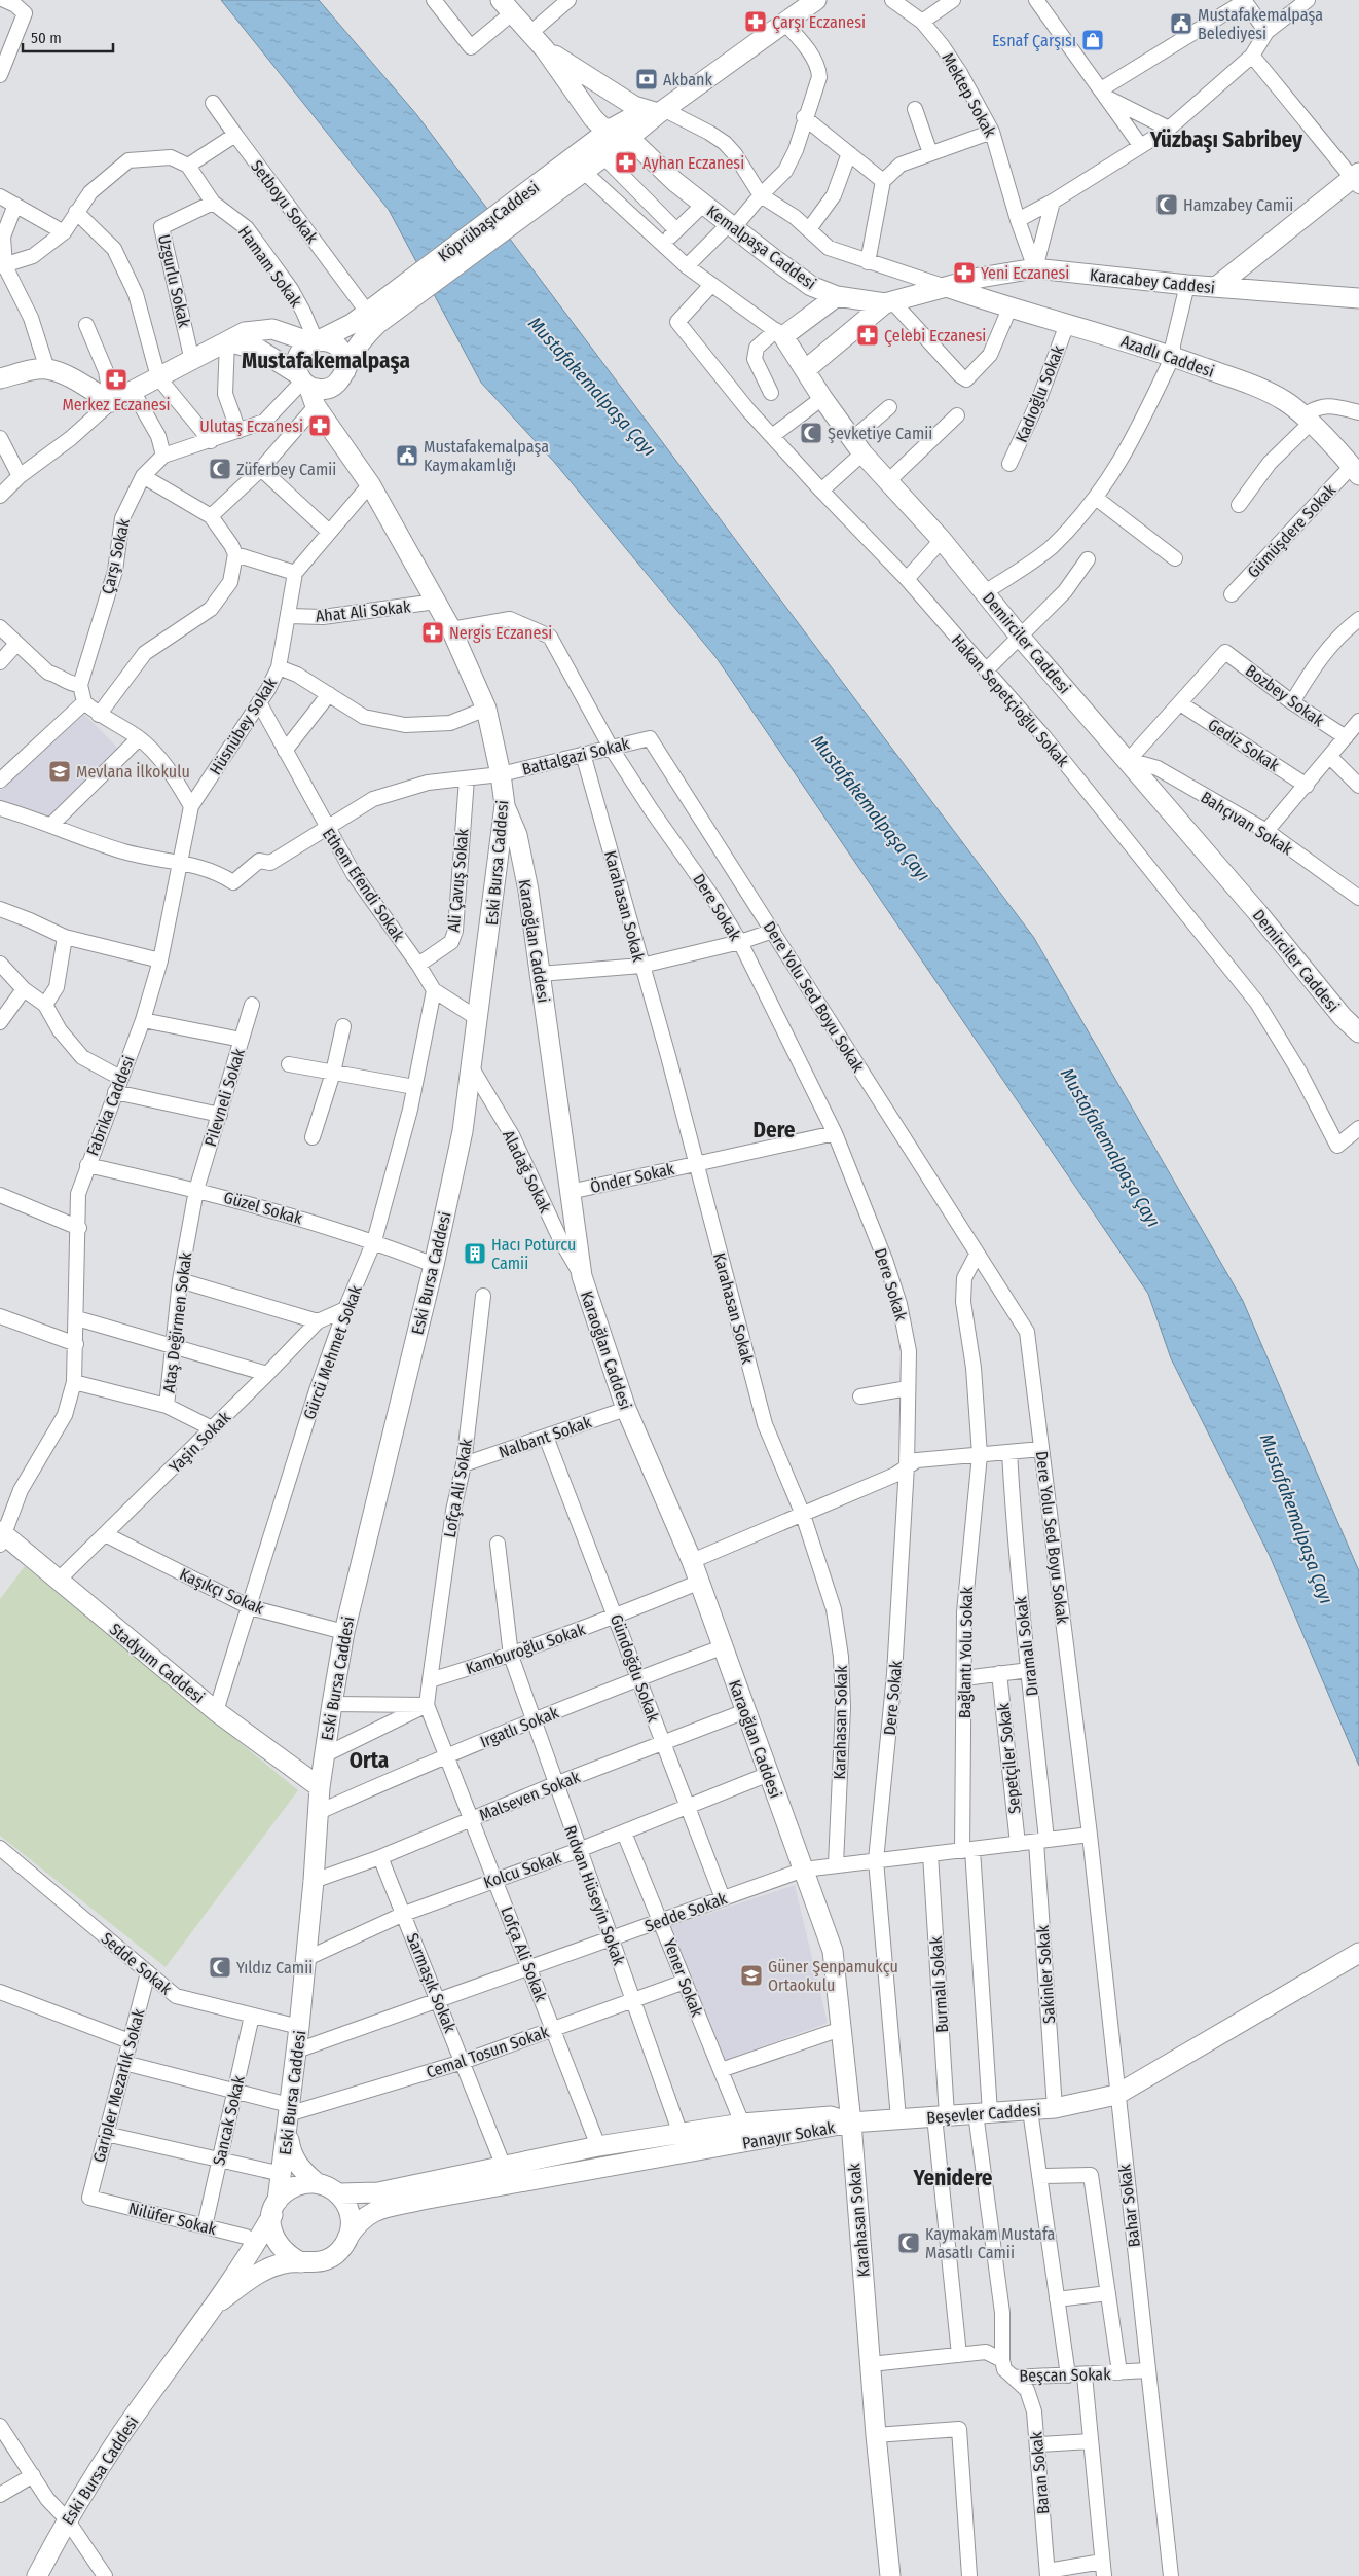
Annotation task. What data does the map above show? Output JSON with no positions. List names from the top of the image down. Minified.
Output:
{"streets":{"street":["Mektep Sokak","Setboyu Sokak","KöprübaşıCaddesi","Kemalpaşa Caddesi","Hamam Sokak","Uzgurlu Sokak","Karacabey Caddesi","Azadlı Caddesi","Kadıoğlu Sokak","Gümüşdere Sokak","Çarşı Sokak","Ahat Ali Sokak","Demirciler Caddesi","Bozbey Sokak","Hakan Sepetçioğlu Sokak","Hüsnübey Sokak","Gediz Sokak","Battalgazi Sokak","Bahçıvan Sokak","Eski Bursa Caddesi","Ali Çavuş Sokak","Ethem Efendi Sokak","Karahasan Sokak","Dere Sokak","Karaoğlan Caddesi","Dere Yolu Sed Boyu Sokak","Pilevneli Sokak","Fabrika Caddesi","Aladağ Sokak","Önder Sokak","Güzel Sokak","Ataş Değirmen Sokak","Gürcü Mehmet Sokak","Nalbant Sokak","Yaşin Sokak","Lofça Ali Sokak","Kaşıkçı Sokak","Dıramalı Sokak","Kamburoğlu Sokak","Bağlantı Yolu Sokak","Stadyum Caddesi","Gündoğdu Sokak","Irgatlı Sokak","Sepetçiler Sokak","Malseven Sokak","Kolcu Sokak","Rıdvan Hüseyin Sokak","Sedde Sokak","Sakinler Sokak","Yener Sokak","Sarmaşık Sokak","Burmalı Sokak","Cemal Tosun Sokak","Garipler Mezarlık Sokak","Beşevler Caddesi","Sancak Sokak","Panayır Sokak","Bahar Sokak","Nilüfer Sokak","Beşcan Sokak","Baran Sokak"]},"crossings":[["Mektep Sokak","Karacabey Caddesi"],["Setboyu Sokak","KöprübaşıCaddesi"],["KöprübaşıCaddesi","Kemalpaşa Caddesi"],["Kemalpaşa Caddesi","Karacabey Caddesi"],["Kemalpaşa Caddesi","Azadlı Caddesi"],["Hamam Sokak","Uzgurlu Sokak"],["Hamam Sokak","Çarşı Sokak"],["Hamam Sokak","Eski Bursa Caddesi"],["Karacabey Caddesi","Azadlı Caddesi"],["Azadlı Caddesi","Kadıoğlu Sokak"],["Azadlı Caddesi","Gümüşdere Sokak"],["Çarşı Sokak","Eski Bursa Caddesi"],["Ahat Ali Sokak","Hüsnübey Sokak"],["Ahat Ali Sokak","Eski Bursa Caddesi"],["Demirciler Caddesi","Hakan Sepetçioğlu Sokak"],["Demirciler Caddesi","Bahçıvan Sokak"],["Bozbey Sokak","Gediz Sokak"],["Hüsnübey Sokak","Ethem Efendi Sokak"],["Hüsnübey Sokak","Fabrika Caddesi"],["Battalgazi Sokak","Eski Bursa Caddesi"],["Battalgazi Sokak","Ali Çavuş Sokak"],["Battalgazi Sokak","Ethem Efendi Sokak"],["Battalgazi Sokak","Karahasan Sokak"],["Battalgazi Sokak","Dere Sokak"],["Battalgazi Sokak","Dere Yolu Sed Boyu Sokak"],["Battalgazi Sokak","Fabrika Caddesi"],["Eski Bursa Caddesi","Ethem Efendi Sokak"],["Eski Bursa Caddesi","Dere Sokak"],["Eski Bursa Caddesi","Karaoğlan Caddesi"],["Eski Bursa Caddesi","Aladağ Sokak"],["Eski Bursa Caddesi","Güzel Sokak"],["Eski Bursa Caddesi","Kaşıkçı Sokak"],["Eski Bursa Caddesi","Stadyum Caddesi"],["Eski Bursa Caddesi","Irgatlı Sokak"],["Eski Bursa Caddesi","Malseven Sokak"],["Eski Bursa Caddesi","Kolcu Sokak"],["Eski Bursa Caddesi","Sedde Sokak"],["Eski Bursa Caddesi","Cemal Tosun Sokak"],["Eski Bursa Caddesi","Panayır Sokak"],["Eski Bursa Caddesi","Nilüfer Sokak"],["Ali Çavuş Sokak","Ethem Efendi Sokak"],["Ethem Efendi Sokak","Gürcü Mehmet Sokak"],["Karahasan Sokak","Karaoğlan Caddesi"],["Karahasan Sokak","Önder Sokak"],["Karahasan Sokak","Sedde Sokak"],["Karahasan Sokak","Beşevler Caddesi"],["Karahasan Sokak","Panayır Sokak"],["Karahasan Sokak","Beşcan Sokak"],["Dere Sokak","Önder Sokak"],["Dere Sokak","Sedde Sokak"],["Dere Sokak","Beşevler Caddesi"],["Karaoğlan Caddesi","Aladağ Sokak"],["Karaoğlan Caddesi","Önder Sokak"],["Karaoğlan Caddesi","Nalbant Sokak"],["Karaoğlan Caddesi","Kamburoğlu Sokak"],["Karaoğlan Caddesi","Irgatlı Sokak"],["Karaoğlan Caddesi","Malseven Sokak"],["Karaoğlan Caddesi","Kolcu Sokak"],["Karaoğlan Caddesi","Sedde Sokak"],["Dere Yolu Sed Boyu Sokak","Sedde Sokak"],["Dere Yolu Sed Boyu Sokak","Bahar Sokak"],["Pilevneli Sokak","Güzel Sokak"],["Pilevneli Sokak","Ataş Değirmen Sokak"],["Fabrika Caddesi","Güzel Sokak"],["Fabrika Caddesi","Stadyum Caddesi"],["Güzel Sokak","Ataş Değirmen Sokak"],["Güzel Sokak","Gürcü Mehmet Sokak"],["Ataş Değirmen Sokak","Yaşin Sokak"],["Gürcü Mehmet Sokak","Yaşin Sokak"],["Gürcü Mehmet Sokak","Kaşıkçı Sokak"],["Gürcü Mehmet Sokak","Stadyum Caddesi"],["Nalbant Sokak","Lofça Ali Sokak"],["Nalbant Sokak","Gündoğdu Sokak"],["Yaşin Sokak","Kaşıkçı Sokak"],["Yaşin Sokak","Stadyum Caddesi"],["Lofça Ali Sokak","Kamburoğlu Sokak"],["Lofça Ali Sokak","Irgatlı Sokak"],["Lofça Ali Sokak","Malseven Sokak"],["Lofça Ali Sokak","Kolcu Sokak"],["Lofça Ali Sokak","Sedde Sokak"],["Lofça Ali Sokak","Cemal Tosun Sokak"],["Lofça Ali Sokak","Panayır Sokak"],["Dıramalı Sokak","Sedde Sokak"],["Dıramalı Sokak","Sakinler Sokak"],["Kamburoğlu Sokak","Gündoğdu Sokak"],["Kamburoğlu Sokak","Rıdvan Hüseyin Sokak"],["Bağlantı Yolu Sokak","Sedde Sokak"],["Bağlantı Yolu Sokak","Beşevler Caddesi"],["Bağlantı Yolu Sokak","Beşcan Sokak"],["Gündoğdu Sokak","Irgatlı Sokak"],["Gündoğdu Sokak","Malseven Sokak"],["Gündoğdu Sokak","Kolcu Sokak"],["Gündoğdu Sokak","Sedde Sokak"],["Irgatlı Sokak","Rıdvan Hüseyin Sokak"],["Sepetçiler Sokak","Sedde Sokak"],["Malseven Sokak","Rıdvan Hüseyin Sokak"],["Malseven Sokak","Sarmaşık Sokak"],["Kolcu Sokak","Rıdvan Hüseyin Sokak"],["Kolcu Sokak","Yener Sokak"],["Kolcu Sokak","Sarmaşık Sokak"],["Rıdvan Hüseyin Sokak","Sedde Sokak"],["Rıdvan Hüseyin Sokak","Cemal Tosun Sokak"],["Rıdvan Hüseyin Sokak","Panayır Sokak"],["Sedde Sokak","Sakinler Sokak"],["Sedde Sokak","Yener Sokak"],["Sedde Sokak","Sarmaşık Sokak"],["Sedde Sokak","Burmalı Sokak"],["Sedde Sokak","Garipler Mezarlık Sokak"],["Sedde Sokak","Sancak Sokak"],["Sedde Sokak","Bahar Sokak"],["Sakinler Sokak","Beşevler Caddesi"],["Yener Sokak","Cemal Tosun Sokak"],["Yener Sokak","Panayır Sokak"],["Sarmaşık Sokak","Cemal Tosun Sokak"],["Sarmaşık Sokak","Panayır Sokak"],["Burmalı Sokak","Beşevler Caddesi"],["Burmalı Sokak","Beşcan Sokak"],["Garipler Mezarlık Sokak","Nilüfer Sokak"],["Beşevler Caddesi","Panayır Sokak"],["Beşevler Caddesi","Bahar Sokak"],["Sancak Sokak","Nilüfer Sokak"],["Bahar Sokak","Beşcan Sokak"],["Beşcan Sokak","Baran Sokak"]],"districts":["Yüzbaşı Sabribey","Mustafakemalpaşa","Dere","Orta","Yenidere"],"water":["Mustafakemalpaşa Çayı"],"places":{"pharmacy":["Çarşı Eczanesi","Ayhan Eczanesi","Yeni Eczanesi","Çelebi Eczanesi","Merkez Eczanesi","Ulutaş Eczanesi","Nergis Eczanesi"],"public building":["Mustafakemalpaşa Belediyesi","Mustafakemalpaşa Kaymakamlığı"],"shop":["Esnaf Çarşısı"],"bank":["Akbank"],"mosque":["Hamzabey Camii","Şevketiye Camii","Züferbey Camii","Yıldız Camii","Kaymakam Mustafa Masatlı Camii"],"school or university":["Mevlana İlkokulu","Güner Şenpamukçu Ortaokulu"],"building":["Hacı Poturcu Camii"]},"scale_bar":"50 m"}
